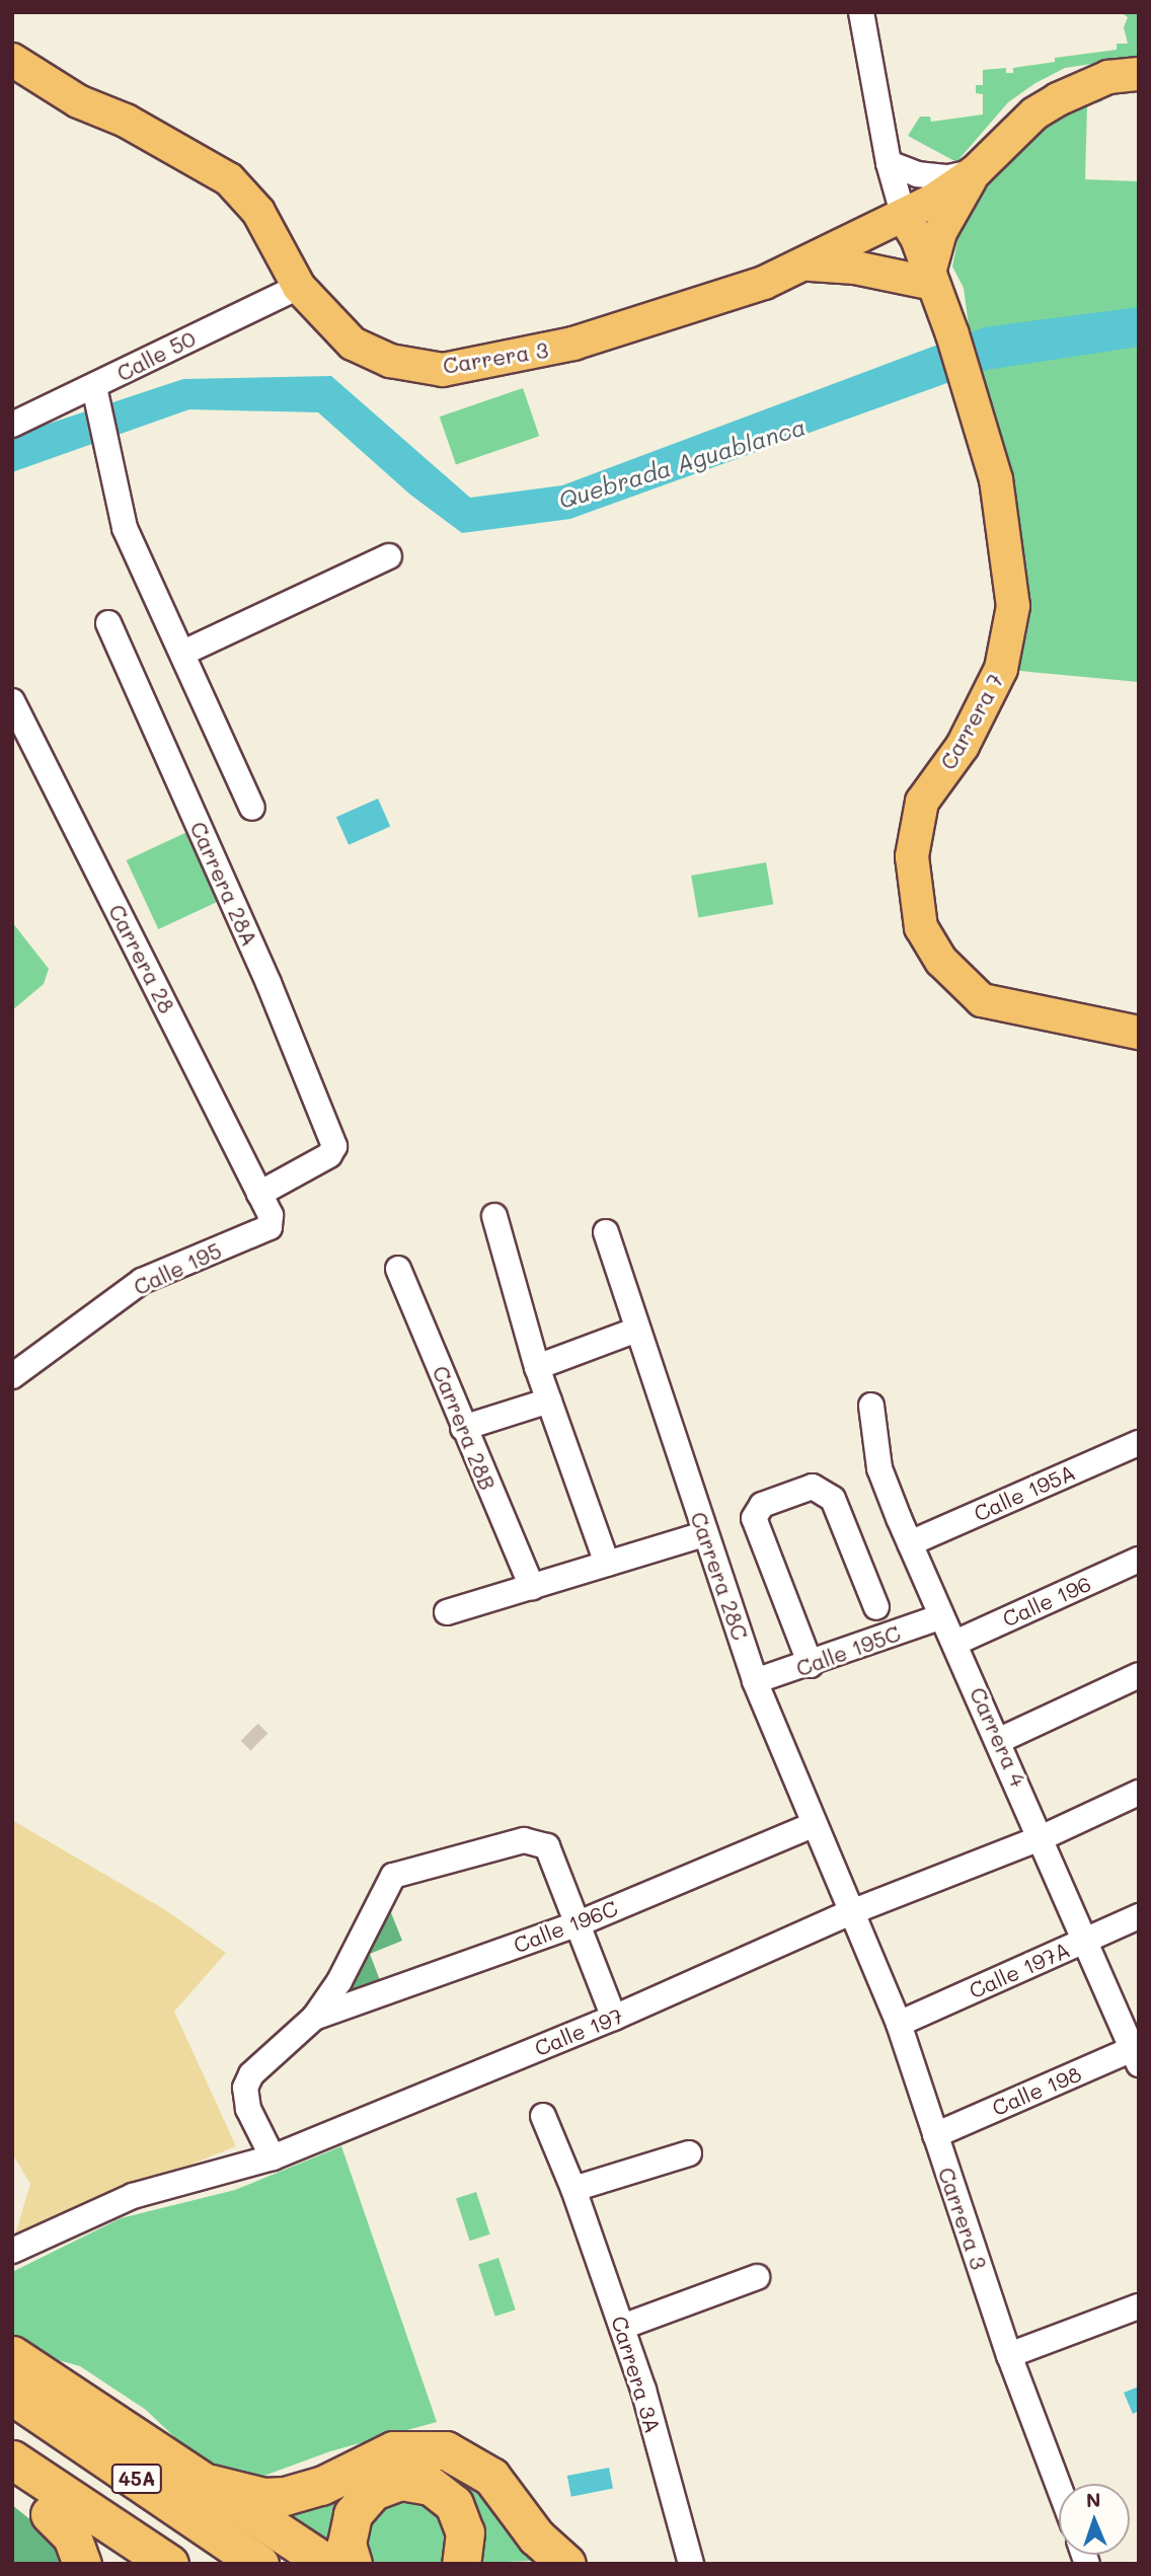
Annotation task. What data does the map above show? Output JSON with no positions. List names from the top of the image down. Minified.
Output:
{"streets":{"highway":["45A"],"main road":["Carrera 3","Carrera 7"],"street":["Calle 50","Carrera 28A","Carrera 28","Calle 195","Carrera 28B","Calle 195A","Carrera 28C","Calle 196","Calle 195C","Carrera 4","Calle 196C","Calle 197A","Calle 197","Calle 198","Carrera 3A"]},"crossings":[["Calle 50","Carrera 3"],["Carrera 3","Carrera 7"],["Carrera 3","Carrera 28C"],["Carrera 3","Calle 197A"],["Carrera 3","Calle 197"],["Carrera 3","Calle 198"],["Carrera 28A","Calle 195"],["Carrera 28","Calle 195"],["Calle 195A","Carrera 4"],["Carrera 28C","Calle 195C"],["Carrera 28C","Calle 196C"],["Carrera 28C","Calle 197"],["Calle 196","Carrera 4"],["Calle 195C","Carrera 4"],["Carrera 4","Calle 197A"],["Carrera 4","Calle 197"],["Carrera 4","Calle 198"],["Calle 196C","Calle 197"]],"water":["Quebrada Aguablanca"],"north":"top"}
